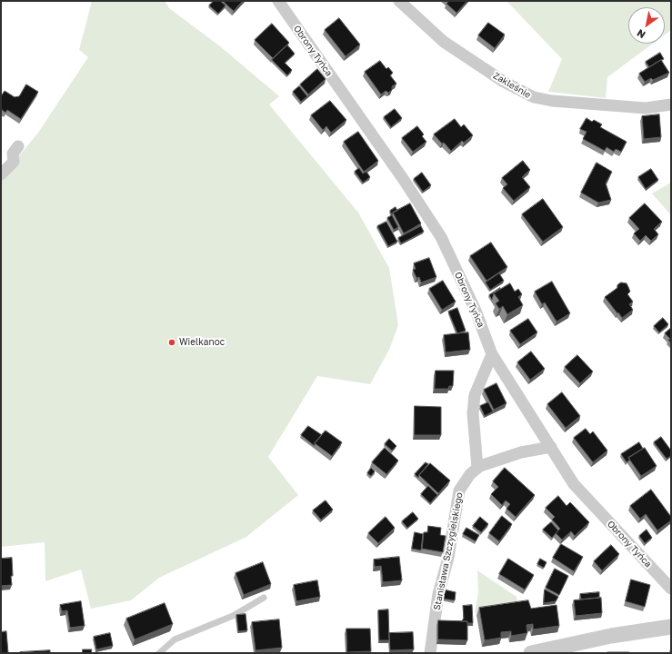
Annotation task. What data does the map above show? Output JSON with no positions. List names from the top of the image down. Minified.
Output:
{"streets":{"street":["Obrony Tyńca","Zakleśnie","Stanisława Szczygielskiego"]},"crossings":[["Obrony Tyńca","Stanisława Szczygielskiego"]],"places":["Wielkanoc"],"north":"bottom left"}
